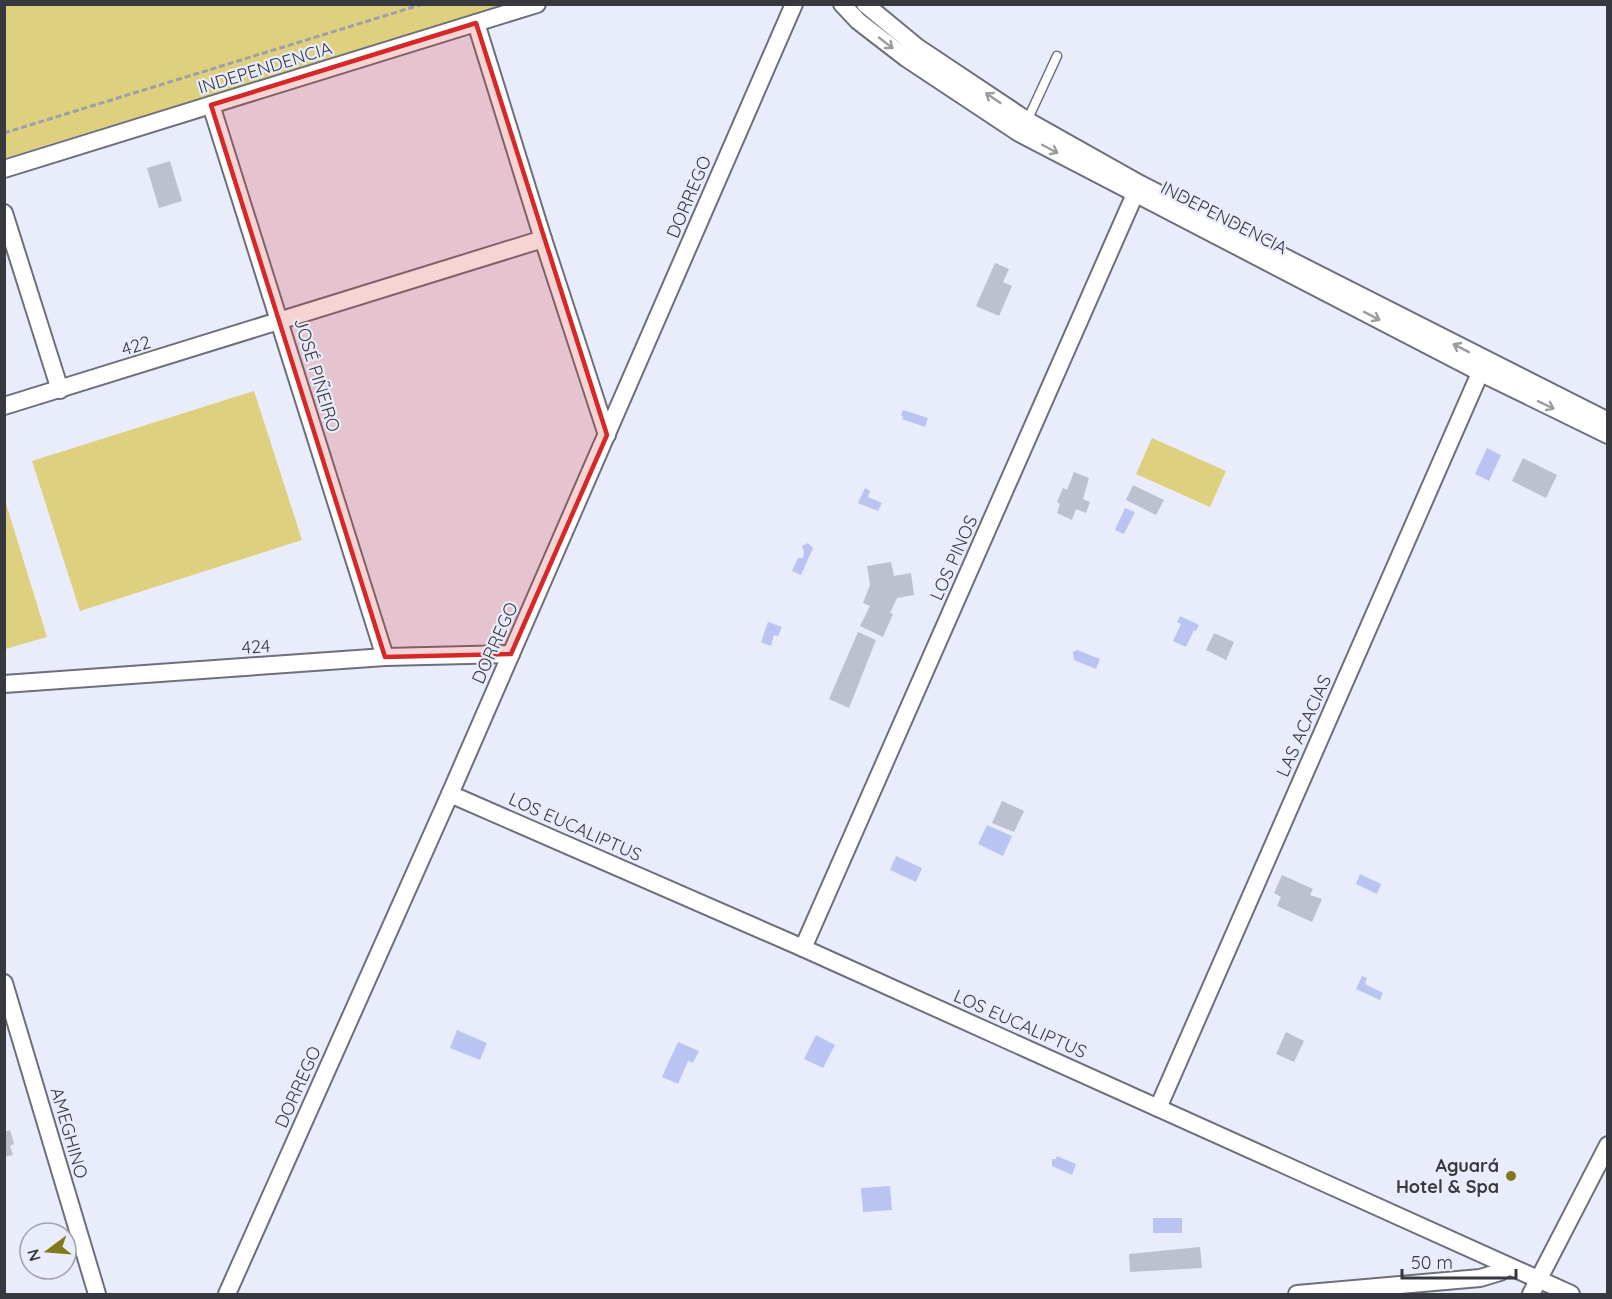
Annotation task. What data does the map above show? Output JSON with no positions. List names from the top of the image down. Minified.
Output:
{"streets":{"street":["INDEPENDENCIA","DORREGO","422","JOSÉ PIÑEIRO","LOS PINOS","424","LAS ACACIAS","LOS EUCALIPTUS","AMEGHINO"]},"crossings":[["INDEPENDENCIA","JOSÉ PIÑEIRO"],["INDEPENDENCIA","LOS PINOS"],["INDEPENDENCIA","LAS ACACIAS"],["DORREGO","424"],["DORREGO","LOS EUCALIPTUS"],["422","JOSÉ PIÑEIRO"],["JOSÉ PIÑEIRO","424"],["LOS PINOS","LOS EUCALIPTUS"],["LAS ACACIAS","LOS EUCALIPTUS"]],"places":["Aguará Hotel & Spa"],"scale_bar":"50 m","north":"left"}
